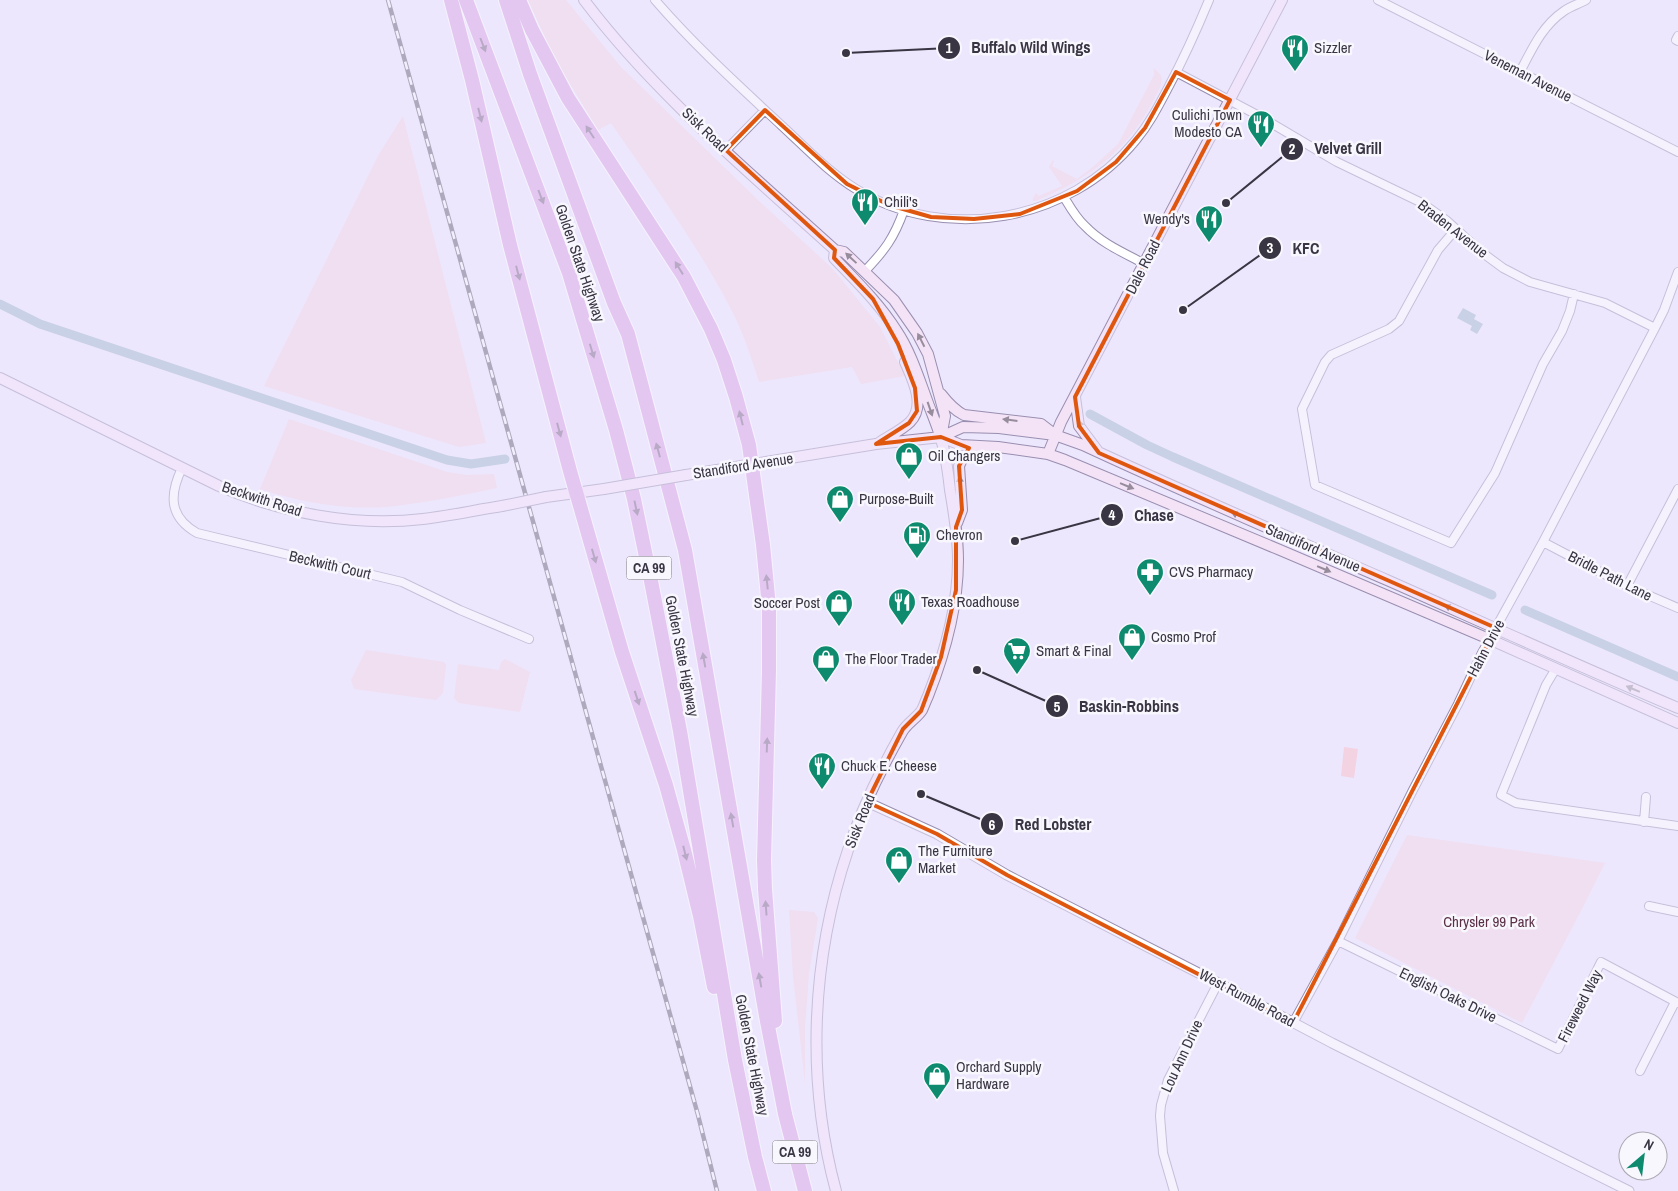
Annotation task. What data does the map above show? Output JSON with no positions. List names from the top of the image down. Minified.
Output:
{"streets":{"highway":["Golden State Highway","CA 99"],"main road":["Sisk Road","Dale Road","Standiford Avenue","Beckwith Road"],"street":["Veneman Avenue","Braden Avenue","Beckwith Court","Bridle Path Lane","Hahn Drive","English Oaks Drive","West Rumble Road","Fireweed Way","Lou Ann Drive"]},"crossings":[["Sisk Road","Standiford Avenue"],["Sisk Road","West Rumble Road"],["Braden Avenue","Dale Road"],["Braden Avenue","Hahn Drive"],["Dale Road","Standiford Avenue"],["Standiford Avenue","Beckwith Road"],["Standiford Avenue","Hahn Drive"],["Beckwith Road","Beckwith Court"],["Bridle Path Lane","Hahn Drive"],["Hahn Drive","English Oaks Drive"],["Hahn Drive","West Rumble Road"],["English Oaks Drive","Fireweed Way"],["West Rumble Road","Lou Ann Drive"]],"parks":["Chrysler 99 Park"],"places":{"other":["Buffalo Wild Wings","Velvet Grill","KFC","Chase","Baskin-Robbins","Red Lobster"],"restaurant":["Sizzler","Culichi Town Modesto CA","Chili's","Wendy's","Texas Roadhouse","Chuck E. Cheese"],"shop":["Oil Changers","Purpose-Built","Soccer Post","Cosmo Prof","The Floor Trader","The Furniture Market","Orchard Supply Hardware"],"fuel station":["Chevron"],"pharmacy":["CVS Pharmacy"],"supermarket":["Smart & Final"]},"north":"top right"}
